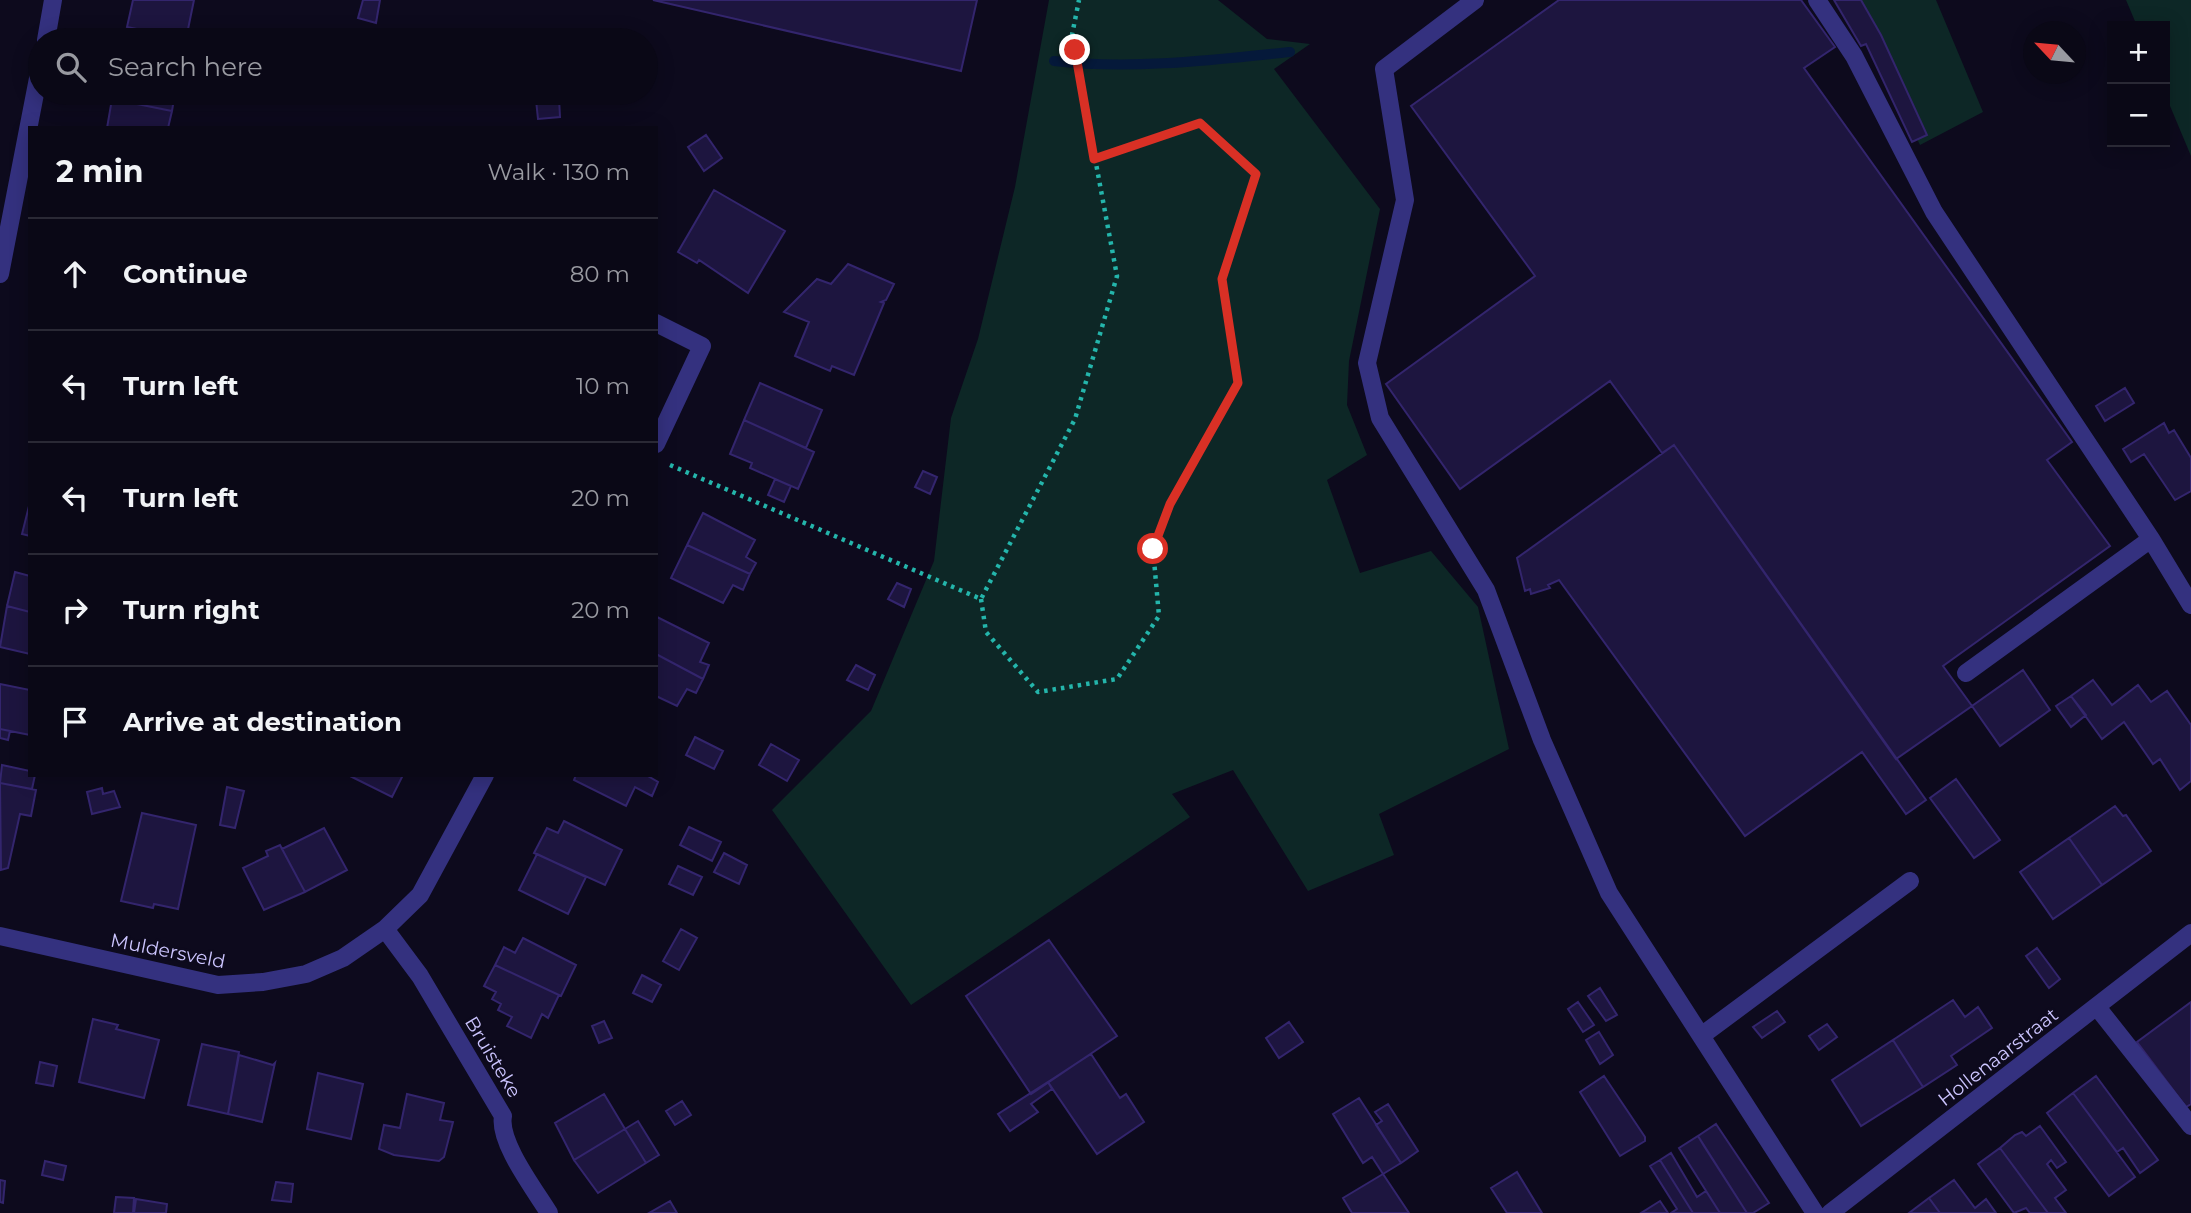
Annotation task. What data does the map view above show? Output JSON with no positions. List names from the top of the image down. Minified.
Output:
{"streets":{"street":["Muldersveld","Bruisteke","Hollenaarstraat"]},"crossings":[["Muldersveld","Bruisteke"]],"north":"top left","page":{"map_buttons":["+","−"],"search":"Search here","heading":["2 min","Walk · 130 m"],"list":[["Continue","80 m"],["Turn left","10 m"],["Turn left","20 m"],["Turn right","20 m"],"Arrive at destination"]}}
